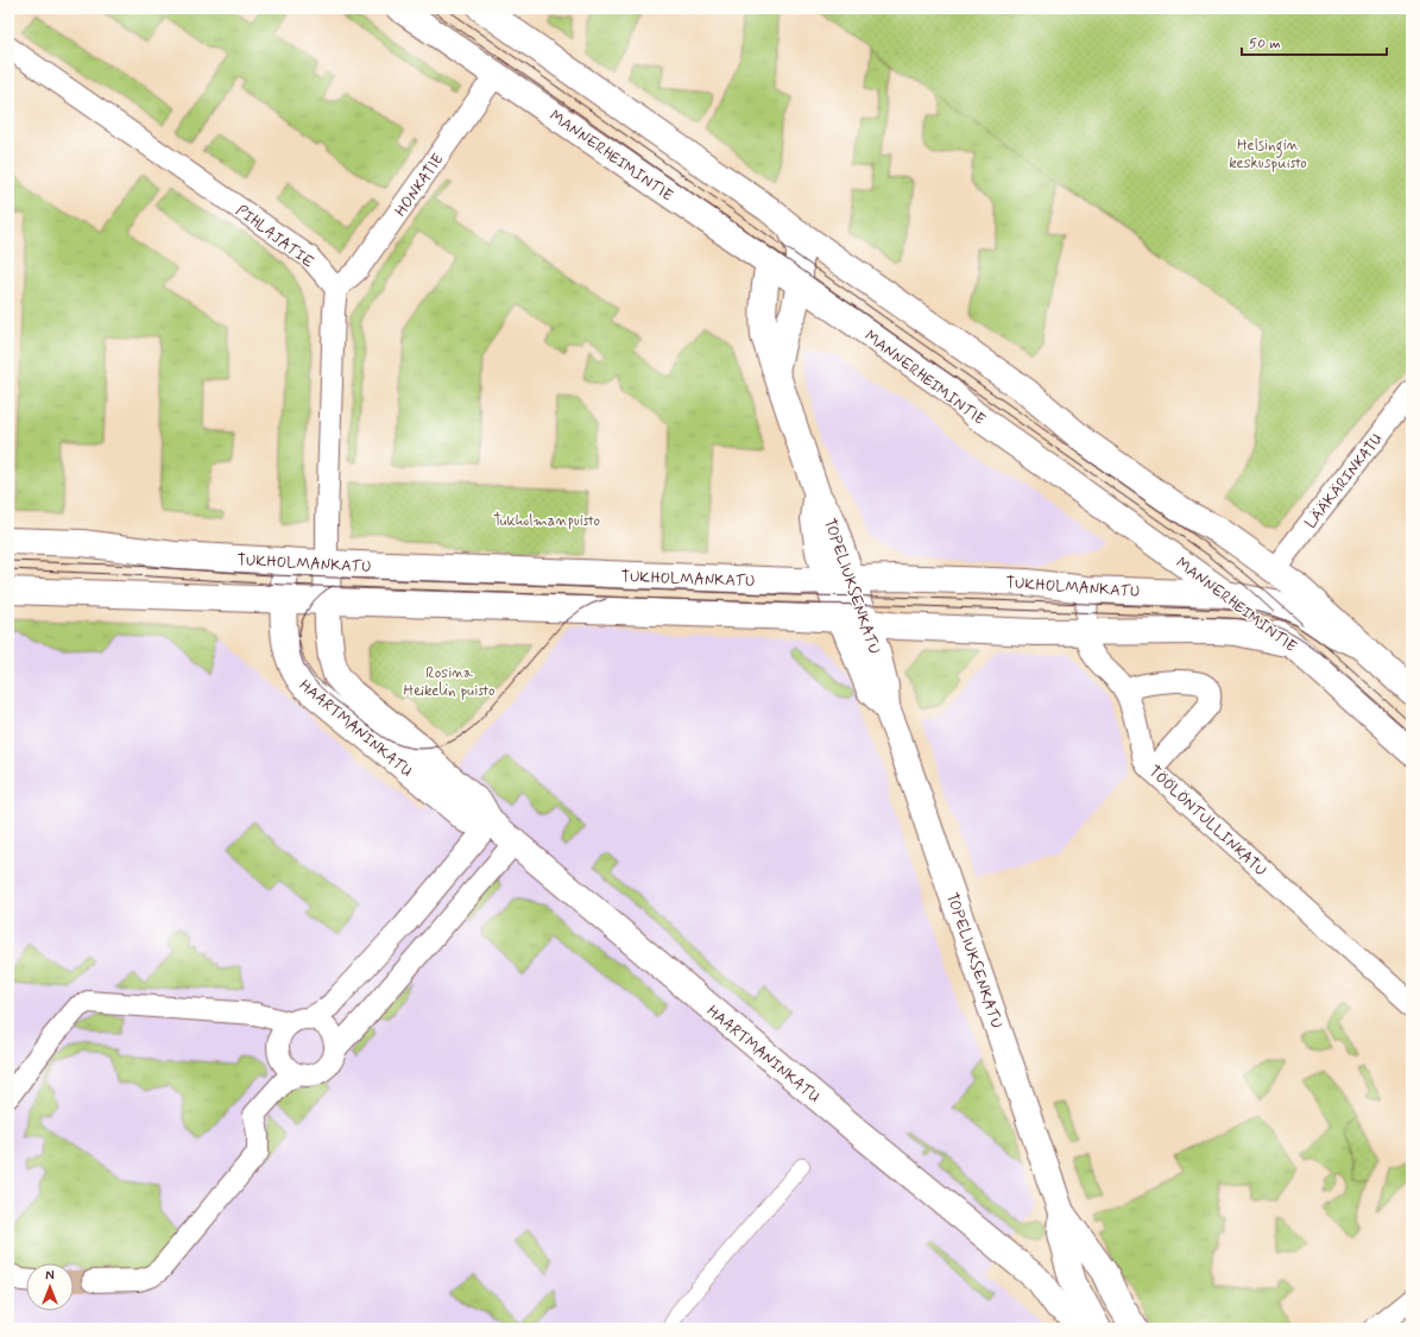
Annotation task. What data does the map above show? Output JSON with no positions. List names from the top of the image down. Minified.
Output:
{"streets":{"main road":["MANNERHEIMINTIE","TUKHOLMANKATU","TOPELIUKSENKATU","HAARTMANINKATU"],"street":["HONKATIE","PIHLAJATIE","LÄÄKÄRINKATU","TÖÖLÖNTULLINKATU"]},"crossings":[["MANNERHEIMINTIE","HONKATIE"],["MANNERHEIMINTIE","TUKHOLMANKATU"],["MANNERHEIMINTIE","TOPELIUKSENKATU"],["HONKATIE","PIHLAJATIE"],["TUKHOLMANKATU","TOPELIUKSENKATU"],["TUKHOLMANKATU","HAARTMANINKATU"],["TUKHOLMANKATU","TÖÖLÖNTULLINKATU"]],"parks":["Helsingin keskuspuisto","Tukholmanpuisto","Rosina Heikelin puisto"],"scale_bar":"50 m","north":"top"}
